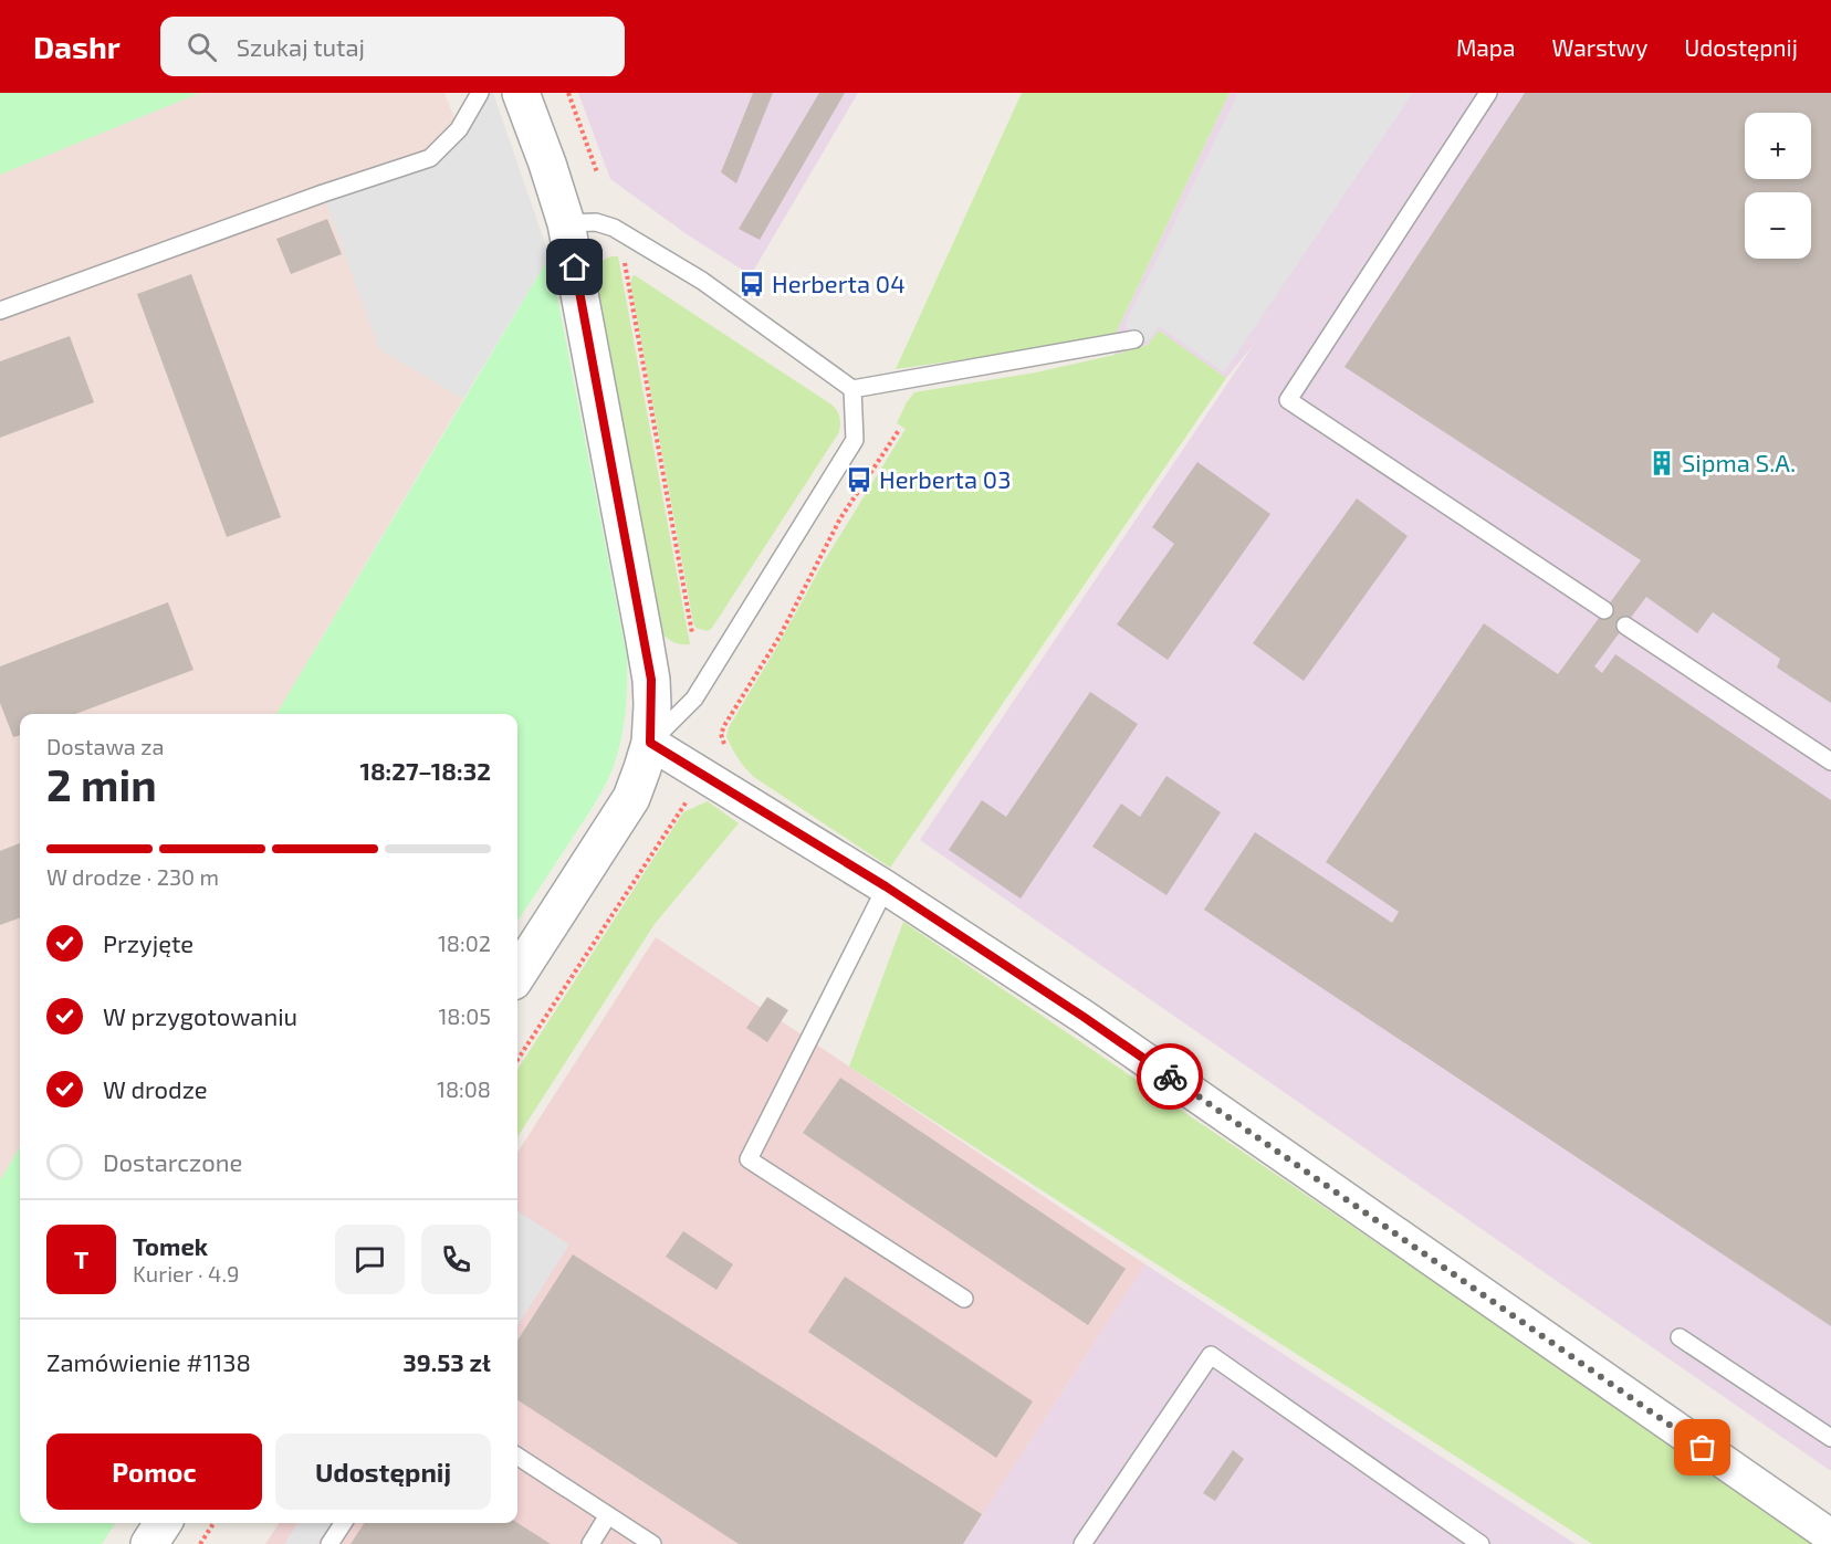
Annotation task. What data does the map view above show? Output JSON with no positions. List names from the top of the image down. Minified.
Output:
{"places":{"bus stop":["Herberta 04","Herberta 03"],"building":["Sipma S.A."]},"page":{"header":"Dashr","search":"Szukaj tutaj","nav":["Mapa","Warstwy","Udostępnij"],"map_buttons":["+","−"],"heading":["2 min","Dostawa za","18:27–18:32"],"panel":["Tomek","Kurier · 4.9","Zamówienie #1138","39.53 zł"],"bar":"W drodze · 230 m","list":[["Przyjęte","18:02"],["W przygotowaniu","18:05"],["W drodze","18:08"],"Dostarczone"],"round":"T","buttons":["Pomoc","Udostępnij"]}}
